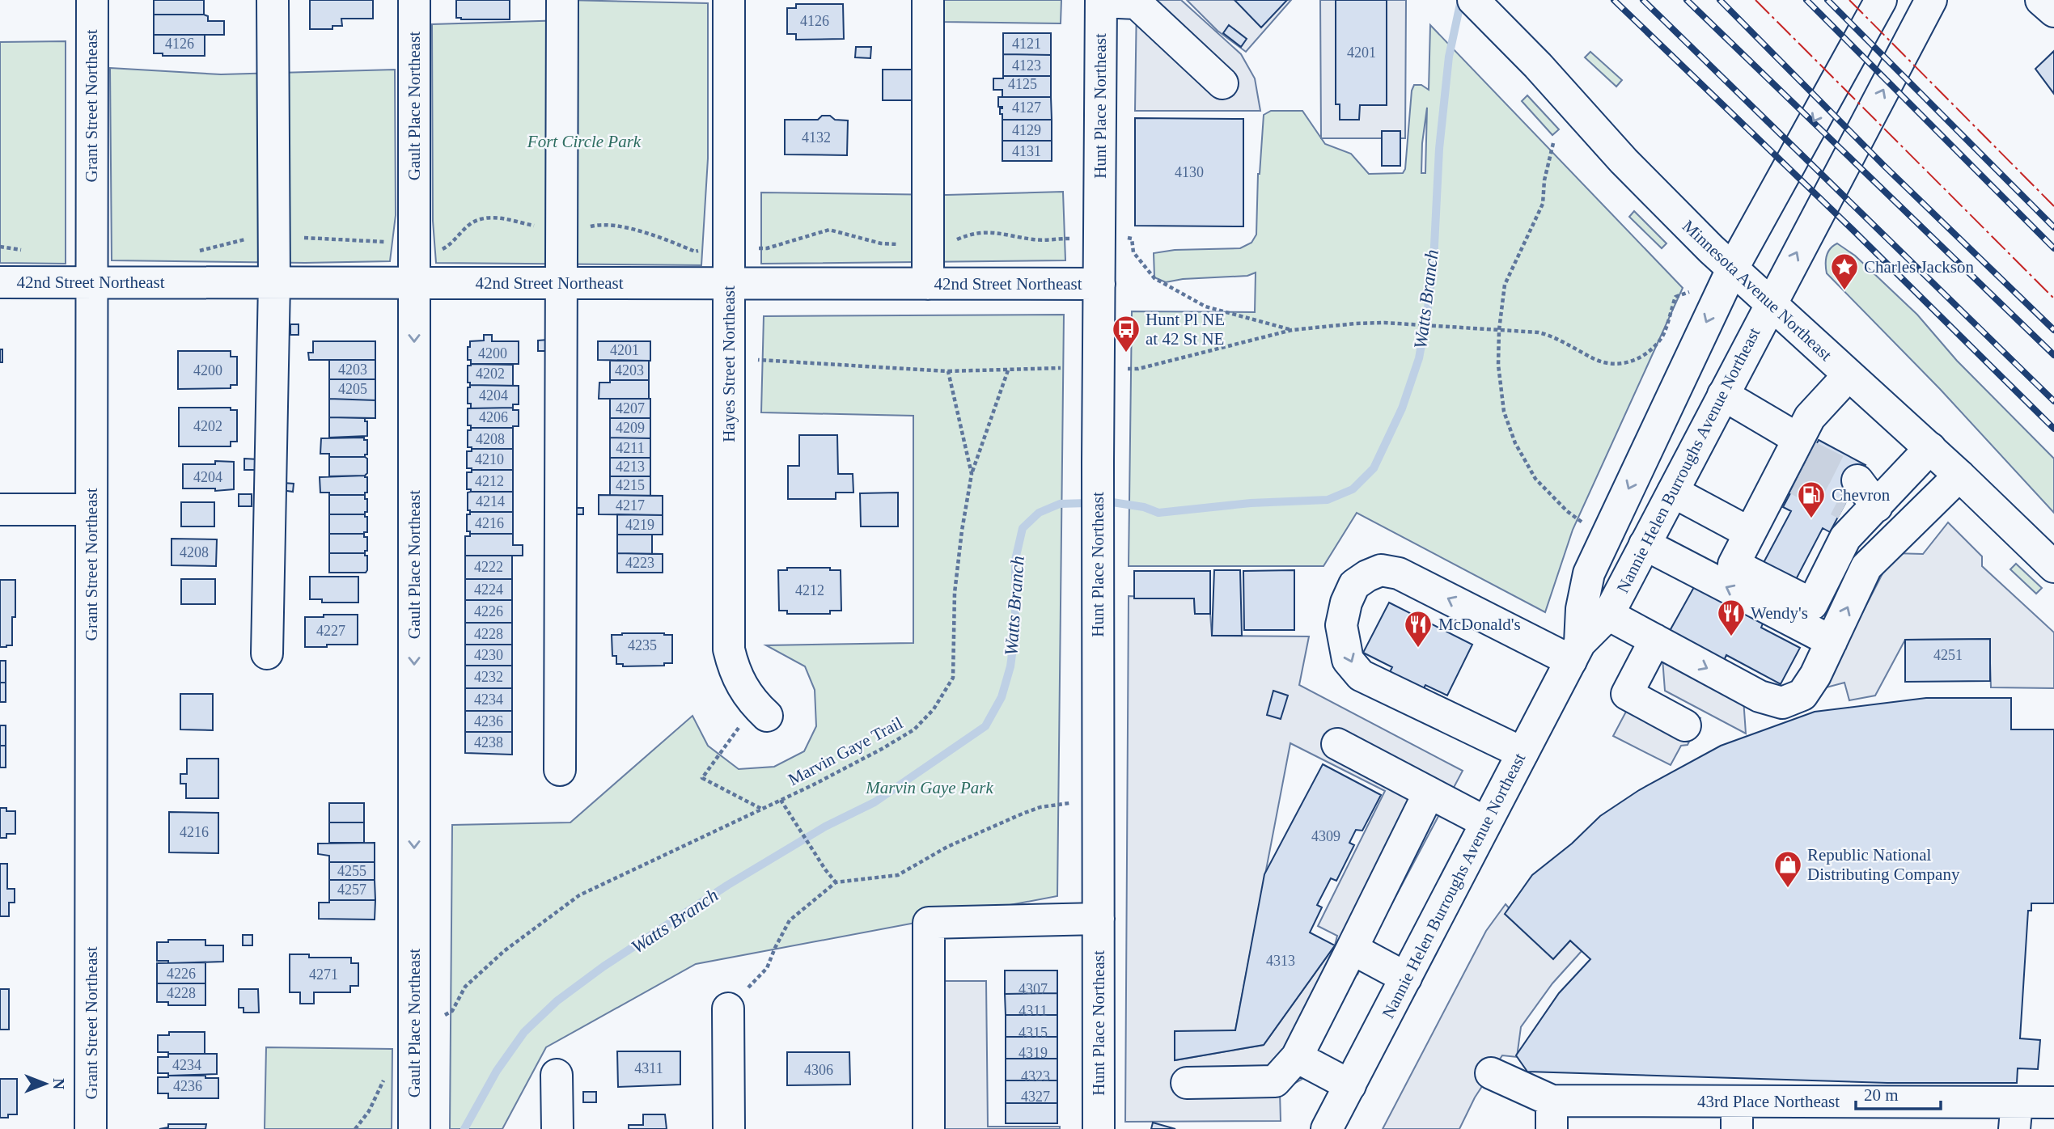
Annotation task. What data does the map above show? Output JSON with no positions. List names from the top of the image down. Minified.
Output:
{"streets":{"street":["Grant Street Northeast","Gault Place Northeast","Hunt Place Northeast","42nd Street Northeast","Minnesota Avenue Northeast","Hayes Street Northeast","Nannie Helen Burroughs Avenue Northeast","43rd Place Northeast"],"path":["Marvin Gaye Trail"]},"crossings":[["Grant Street Northeast","42nd Street Northeast"],["Gault Place Northeast","42nd Street Northeast"],["Hunt Place Northeast","42nd Street Northeast"],["42nd Street Northeast","Hayes Street Northeast"],["Minnesota Avenue Northeast","Nannie Helen Burroughs Avenue Northeast"]],"water":["Watts Branch"],"parks":["Fort Circle Park","Marvin Gaye Park"],"places":{"place":["Charles Jackson"],"bus stop":["Hunt Pl NE at 42 St NE"],"fuel station":["Chevron"],"restaurant":["Wendy's","McDonald's"],"shop":["Republic National Distributing Company"]},"house_numbers":["4126","4126","4121","4201","4123","4125","4127","4129","4132","4131","4130","4201","4200","4203","4200","4203","4202","4205","4204","4207","4206","4202","4209","4208","4211","4210","4213","4204","4212","4215","4214","4217","4216","4219","4208","4223","4222","4224","4212","4226","4227","4228","4235","4230","4251","4232","4234","4236","4238","4216","4309","4255","4257","4313","4226","4271","4307","4228","4311","4315","4319","4234","4311","4306","4323","4236","4327"],"scale_bar":"20 m","north":"right"}
